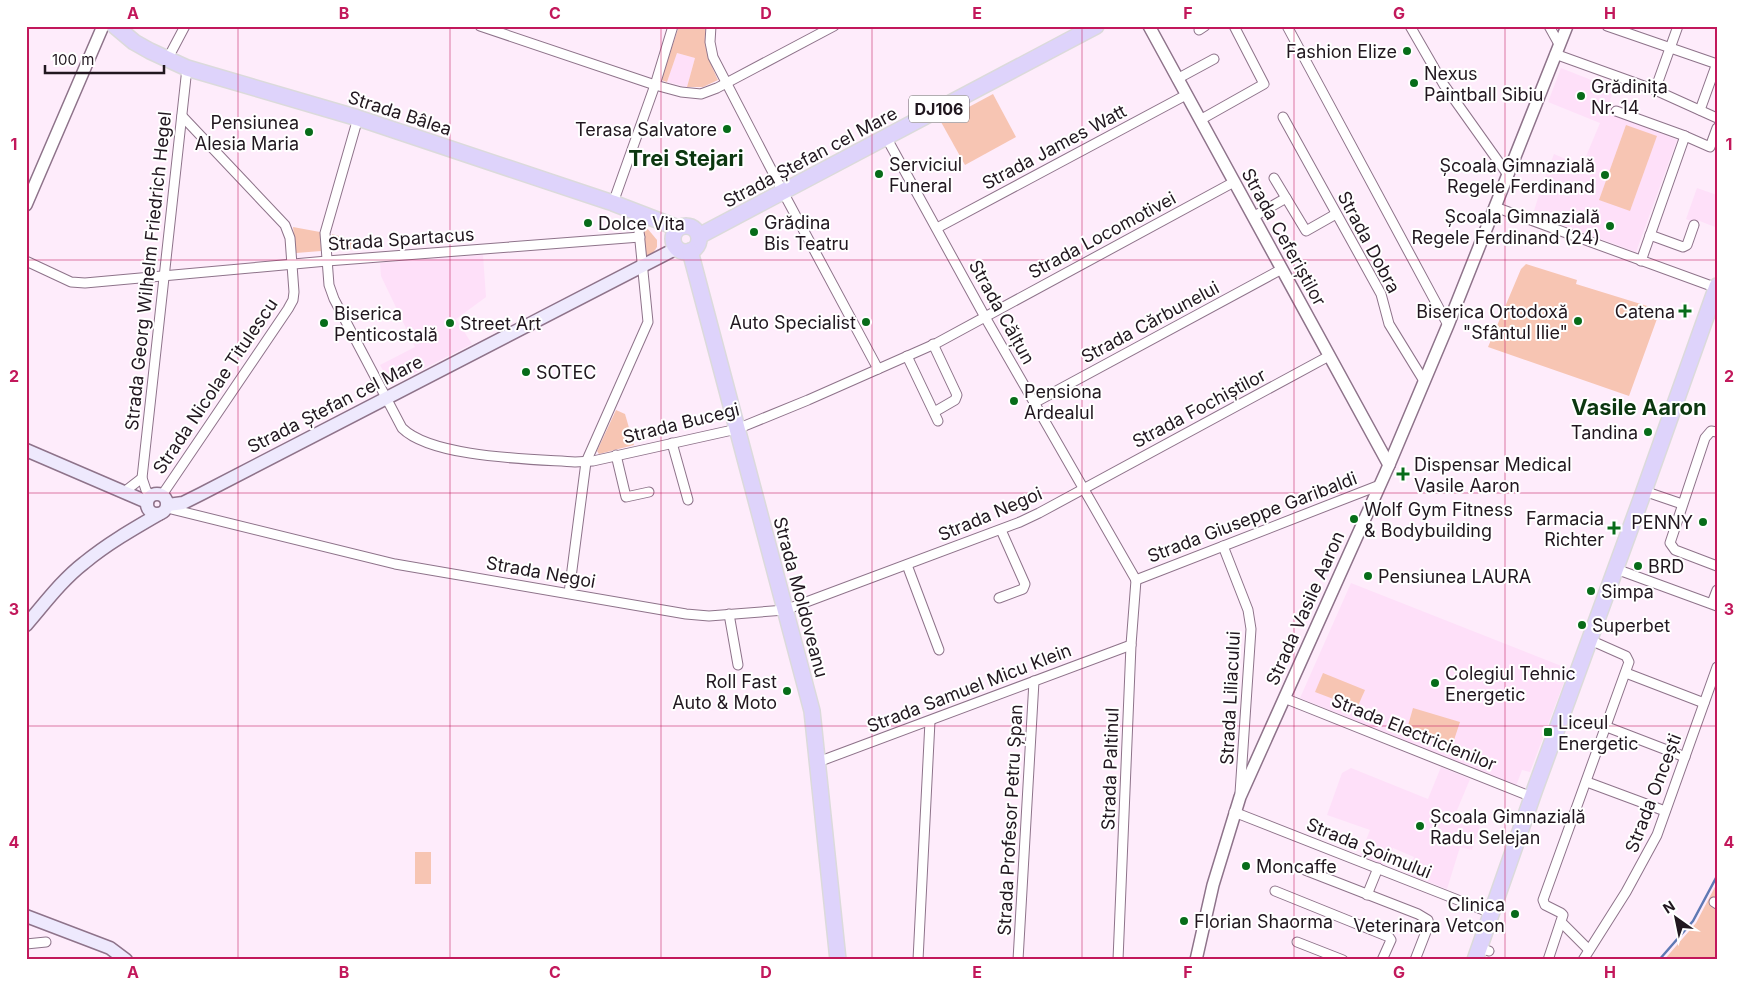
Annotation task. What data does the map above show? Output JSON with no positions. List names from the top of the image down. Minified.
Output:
{"streets":{"main road":["DJ106","Strada Bâlea","Strada Ștefan cel Mare","Strada Moldoveanu"],"street":["Strada James Watt","Strada Locomotivei","Strada Ceferiștilor","Strada Spartacus","Strada Dobra","Strada Georg Wilhelm Friedrich Hegel","Strada Călțun","Strada Cărbunelui","Strada Nicolae Titulescu","Strada Fochiștilor","Strada Bucegi","Strada Negoi","Strada Giuseppe Garibaldi","Strada Vasile Aaron","Strada Samuel Micu Klein","Strada Liliacului","Strada Electricienilor","Strada Paltinul","Strada Oncești","Strada Profesor Petru Șpan","Strada Șoimului"]},"crossings":[["Strada Bâlea","Strada Ștefan cel Mare"],["Strada Bâlea","Strada Georg Wilhelm Friedrich Hegel"],["Strada Bâlea","Strada Moldoveanu"],["Strada James Watt","Strada Ceferiștilor"],["Strada James Watt","Strada Călțun"],["Strada Ștefan cel Mare","Strada Călțun"],["Strada Ștefan cel Mare","Strada Nicolae Titulescu"],["Strada Ștefan cel Mare","Strada Bucegi"],["Strada Ștefan cel Mare","Strada Negoi"],["Strada Ștefan cel Mare","Strada Moldoveanu"],["Strada Locomotivei","Strada Ceferiștilor"],["Strada Locomotivei","Strada Călțun"],["Strada Locomotivei","Strada Bucegi"],["Strada Ceferiștilor","Strada Cărbunelui"],["Strada Ceferiștilor","Strada Fochiștilor"],["Strada Ceferiștilor","Strada Vasile Aaron"],["Strada Spartacus","Strada Georg Wilhelm Friedrich Hegel"],["Strada Spartacus","Strada Nicolae Titulescu"],["Strada Spartacus","Strada Bucegi"],["Strada Dobra","Strada Vasile Aaron"],["Strada Georg Wilhelm Friedrich Hegel","Strada Nicolae Titulescu"],["Strada Călțun","Strada Cărbunelui"],["Strada Călțun","Strada Fochiștilor"],["Strada Călțun","Strada Bucegi"],["Strada Călțun","Strada Negoi"],["Strada Călțun","Strada Giuseppe Garibaldi"],["Strada Călțun","Strada Paltinul"],["Strada Nicolae Titulescu","Strada Negoi"],["Strada Fochiștilor","Strada Negoi"],["Strada Bucegi","Strada Moldoveanu"],["Strada Negoi","Strada Moldoveanu"],["Strada Giuseppe Garibaldi","Strada Vasile Aaron"],["Strada Giuseppe Garibaldi","Strada Liliacului"],["Strada Giuseppe Garibaldi","Strada Paltinul"],["Strada Moldoveanu","Strada Samuel Micu Klein"],["Strada Vasile Aaron","Strada Liliacului"],["Strada Vasile Aaron","Strada Electricienilor"],["Strada Vasile Aaron","Strada Șoimului"],["Strada Samuel Micu Klein","Strada Paltinul"],["Strada Samuel Micu Klein","Strada Profesor Petru Șpan"]],"districts":["Trei Stejari","Vasile Aaron"],"places":{"other":["Fashion Elize","Nexus Paintball Sibiu","Grădinița Nr. 14","Terasa Salvatore","Pensiunea Alesia Maria","Serviciul Funeral","Școala Gimnazială Regele Ferdinand","Dolce Vita","Școala Gimnazială Regele Ferdinand (24)","Grădina Bis Teatru","Biserica Ortodoxă \"Sfântul Ilie\"","Auto Specialist","Biserica Penticostală","Street Art","SOTEC","Pensiona Ardealul","Tandina","Wolf Gym Fitness & Bodybuilding","PENNY","BRD","Pensiunea LAURA","Simpa","Superbet","Colegiul Tehnic Energetic","Roll Fast Auto & Moto","Școala Gimnazială Radu Selejan","Moncaffe","Clinica Veterinara Vetcon","Florian Shaorma"],"health":["Catena","Dispensar Medical Vasile Aaron","Farmacia Richter"],"transit":["Liceul Energetic"]},"scale_bar":"100 m","north":"top left","grid":{"columns":["A","B","C","D","E","F","G","H"],"rows":["1","2","3","4"]}}
